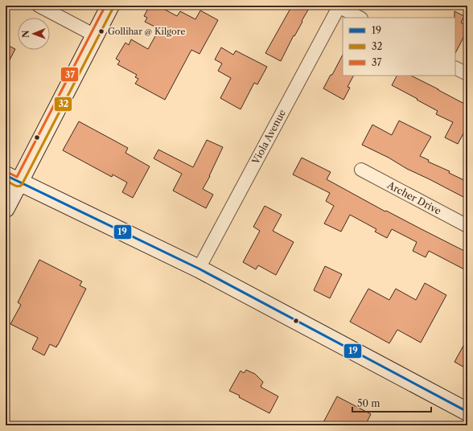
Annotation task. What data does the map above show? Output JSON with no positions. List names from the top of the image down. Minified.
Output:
{"streets":{"street":["Viola Avenue","Archer Drive"]},"places":["Gollihar @ Kilgore"],"lines":["transit line 37","transit line 32","transit line 19"],"legend":["19","32","37"],"scale_bar":"50 m","north":"left"}
